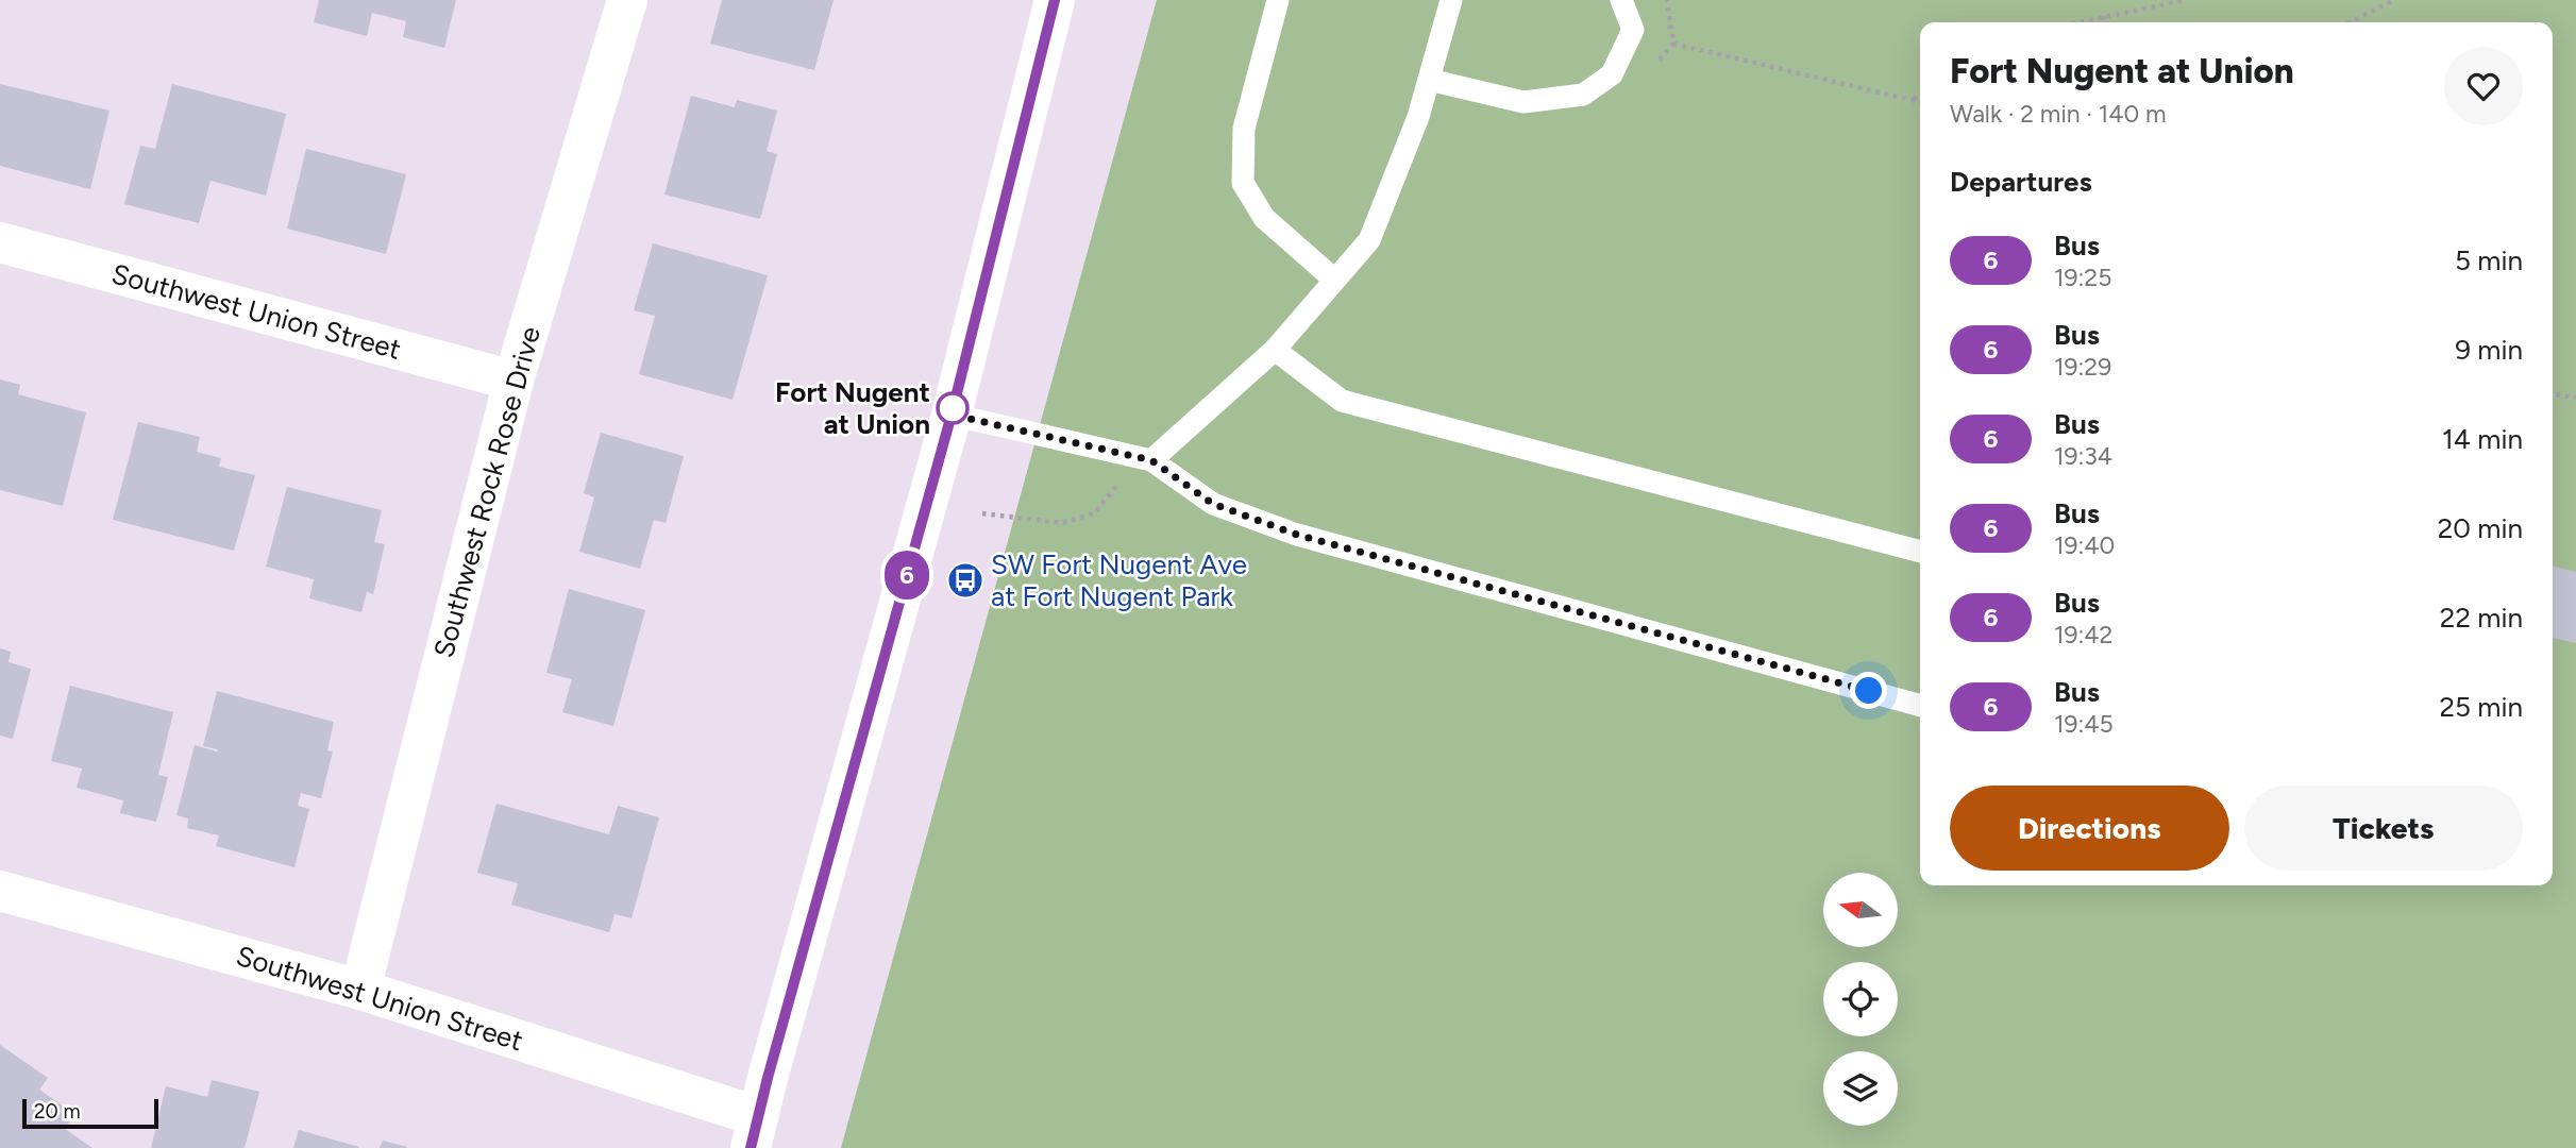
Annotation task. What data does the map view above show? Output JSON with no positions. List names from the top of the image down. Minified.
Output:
{"streets":{"street":["Southwest Union Street","Southwest Rock Rose Drive"]},"crossings":[["Southwest Union Street","Southwest Rock Rose Drive"]],"places":{"other":["Fort Nugent at Union"],"bus stop":["SW Fort Nugent Ave at Fort Nugent Park"]},"lines":["bus line 6"],"scale_bar":"20 m","north":"left","page":{"on_map":"6","heading":[["Fort Nugent at Union","Walk · 2 min · 140 m"],"Departures"],"list":[{"mark":"6","name":"Bus","note":"19:25","value":"5 min"},{"mark":"6","name":"Bus","note":"19:29","value":"9 min"},{"mark":"6","name":"Bus","note":"19:34","value":"14 min"},{"mark":"6","name":"Bus","note":"19:40","value":"20 min"},{"mark":"6","name":"Bus","note":"19:42","value":"22 min"},{"mark":"6","name":"Bus","note":"19:45","value":"25 min"}],"buttons":["Directions","Tickets"],"scale":"20 m"}}
